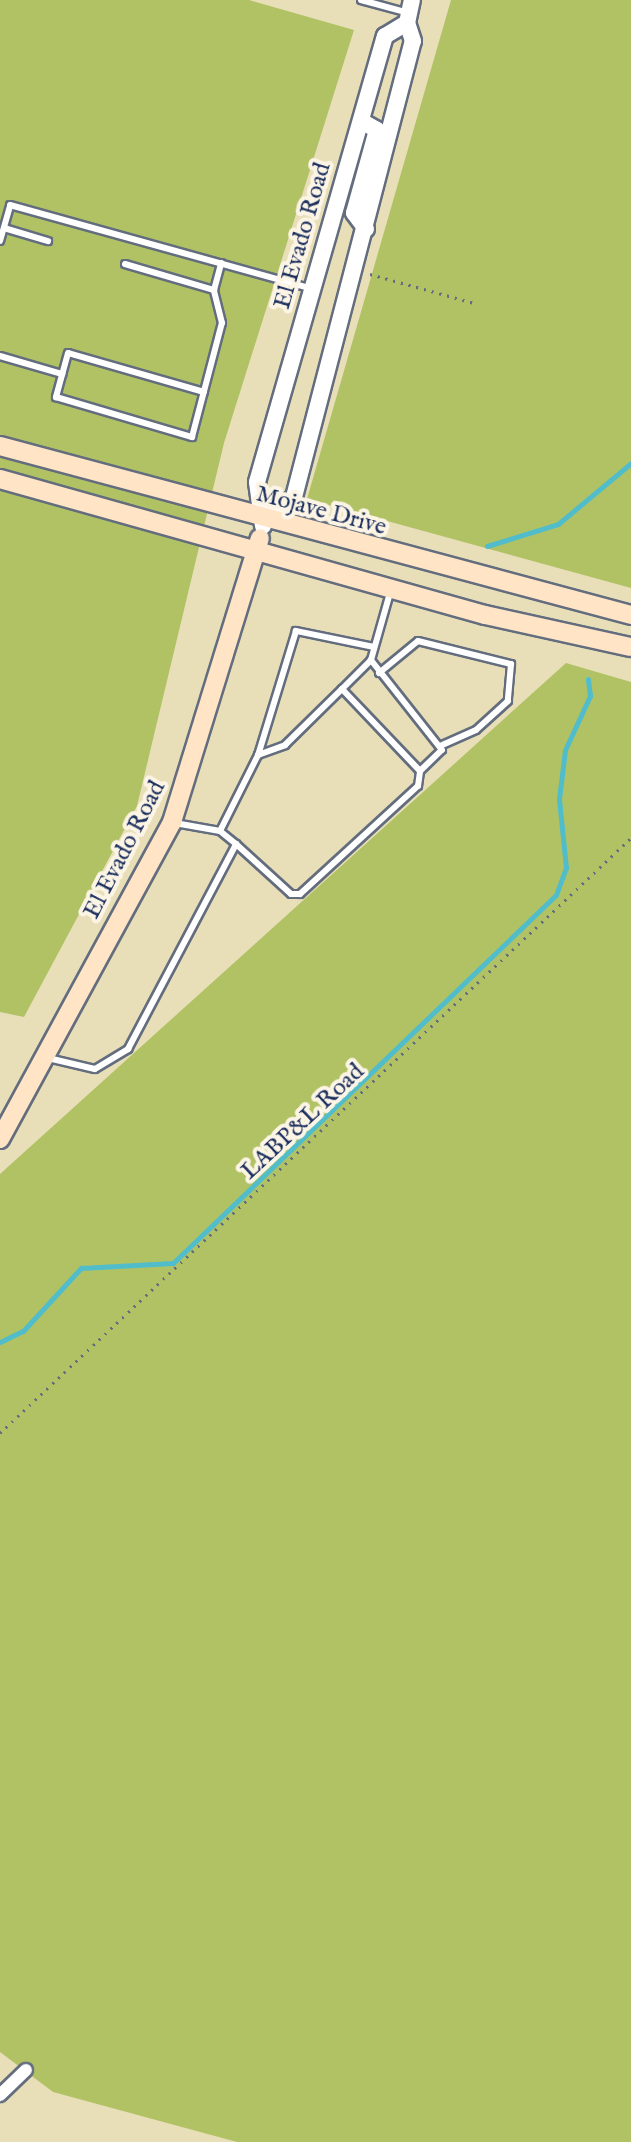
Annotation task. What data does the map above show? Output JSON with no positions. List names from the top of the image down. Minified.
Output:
{"streets":{"main road":["El Evado Road","Mojave Drive"],"path":["LABP&L Road"]},"crossings":[["El Evado Road","Mojave Drive"]]}
